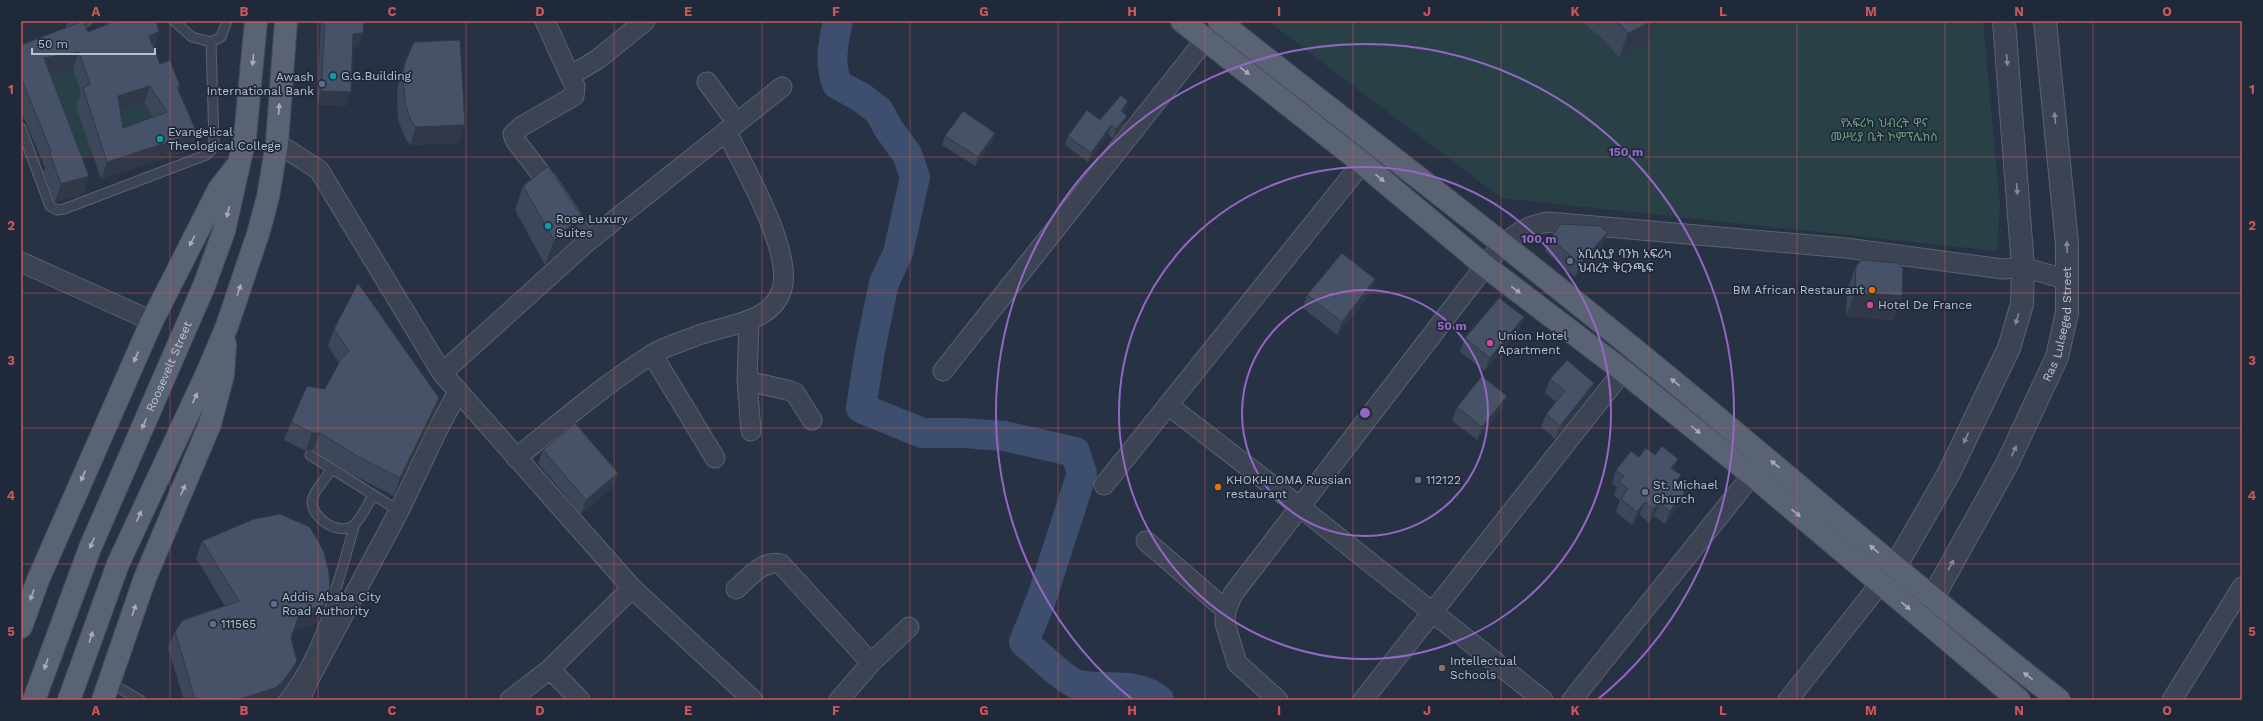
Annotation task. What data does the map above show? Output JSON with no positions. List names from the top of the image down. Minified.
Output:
{"streets":{"main road":["Roosevelt Street"],"street":["Ras Lulseged Street"]},"parks":["የአፍሪካ ህብረት ዋና መሥሪያ ቤት ኮምፕሌክስ"],"places":["G.G.Building","Awash International Bank","Evangelical Theological College","Rose Luxury Suites","አቢሲኒያ ባንክ አፍሪካ ህብረት ቅርንጫፍ","BM African Restaurant","Hotel De France","Union Hotel Apartment","112122","KHOKHLOMA Russian restaurant","St. Michael Church","Addis Ababa City Road Authority","111565","Intellectual Schools"],"scale_bar":"50 m","grid":{"columns":["A","B","C","D","E","F","G","H","I","J","K","L","M","N","O"],"rows":["1","2","3","4","5"]},"rings":["150 m","100 m","50 m"]}
